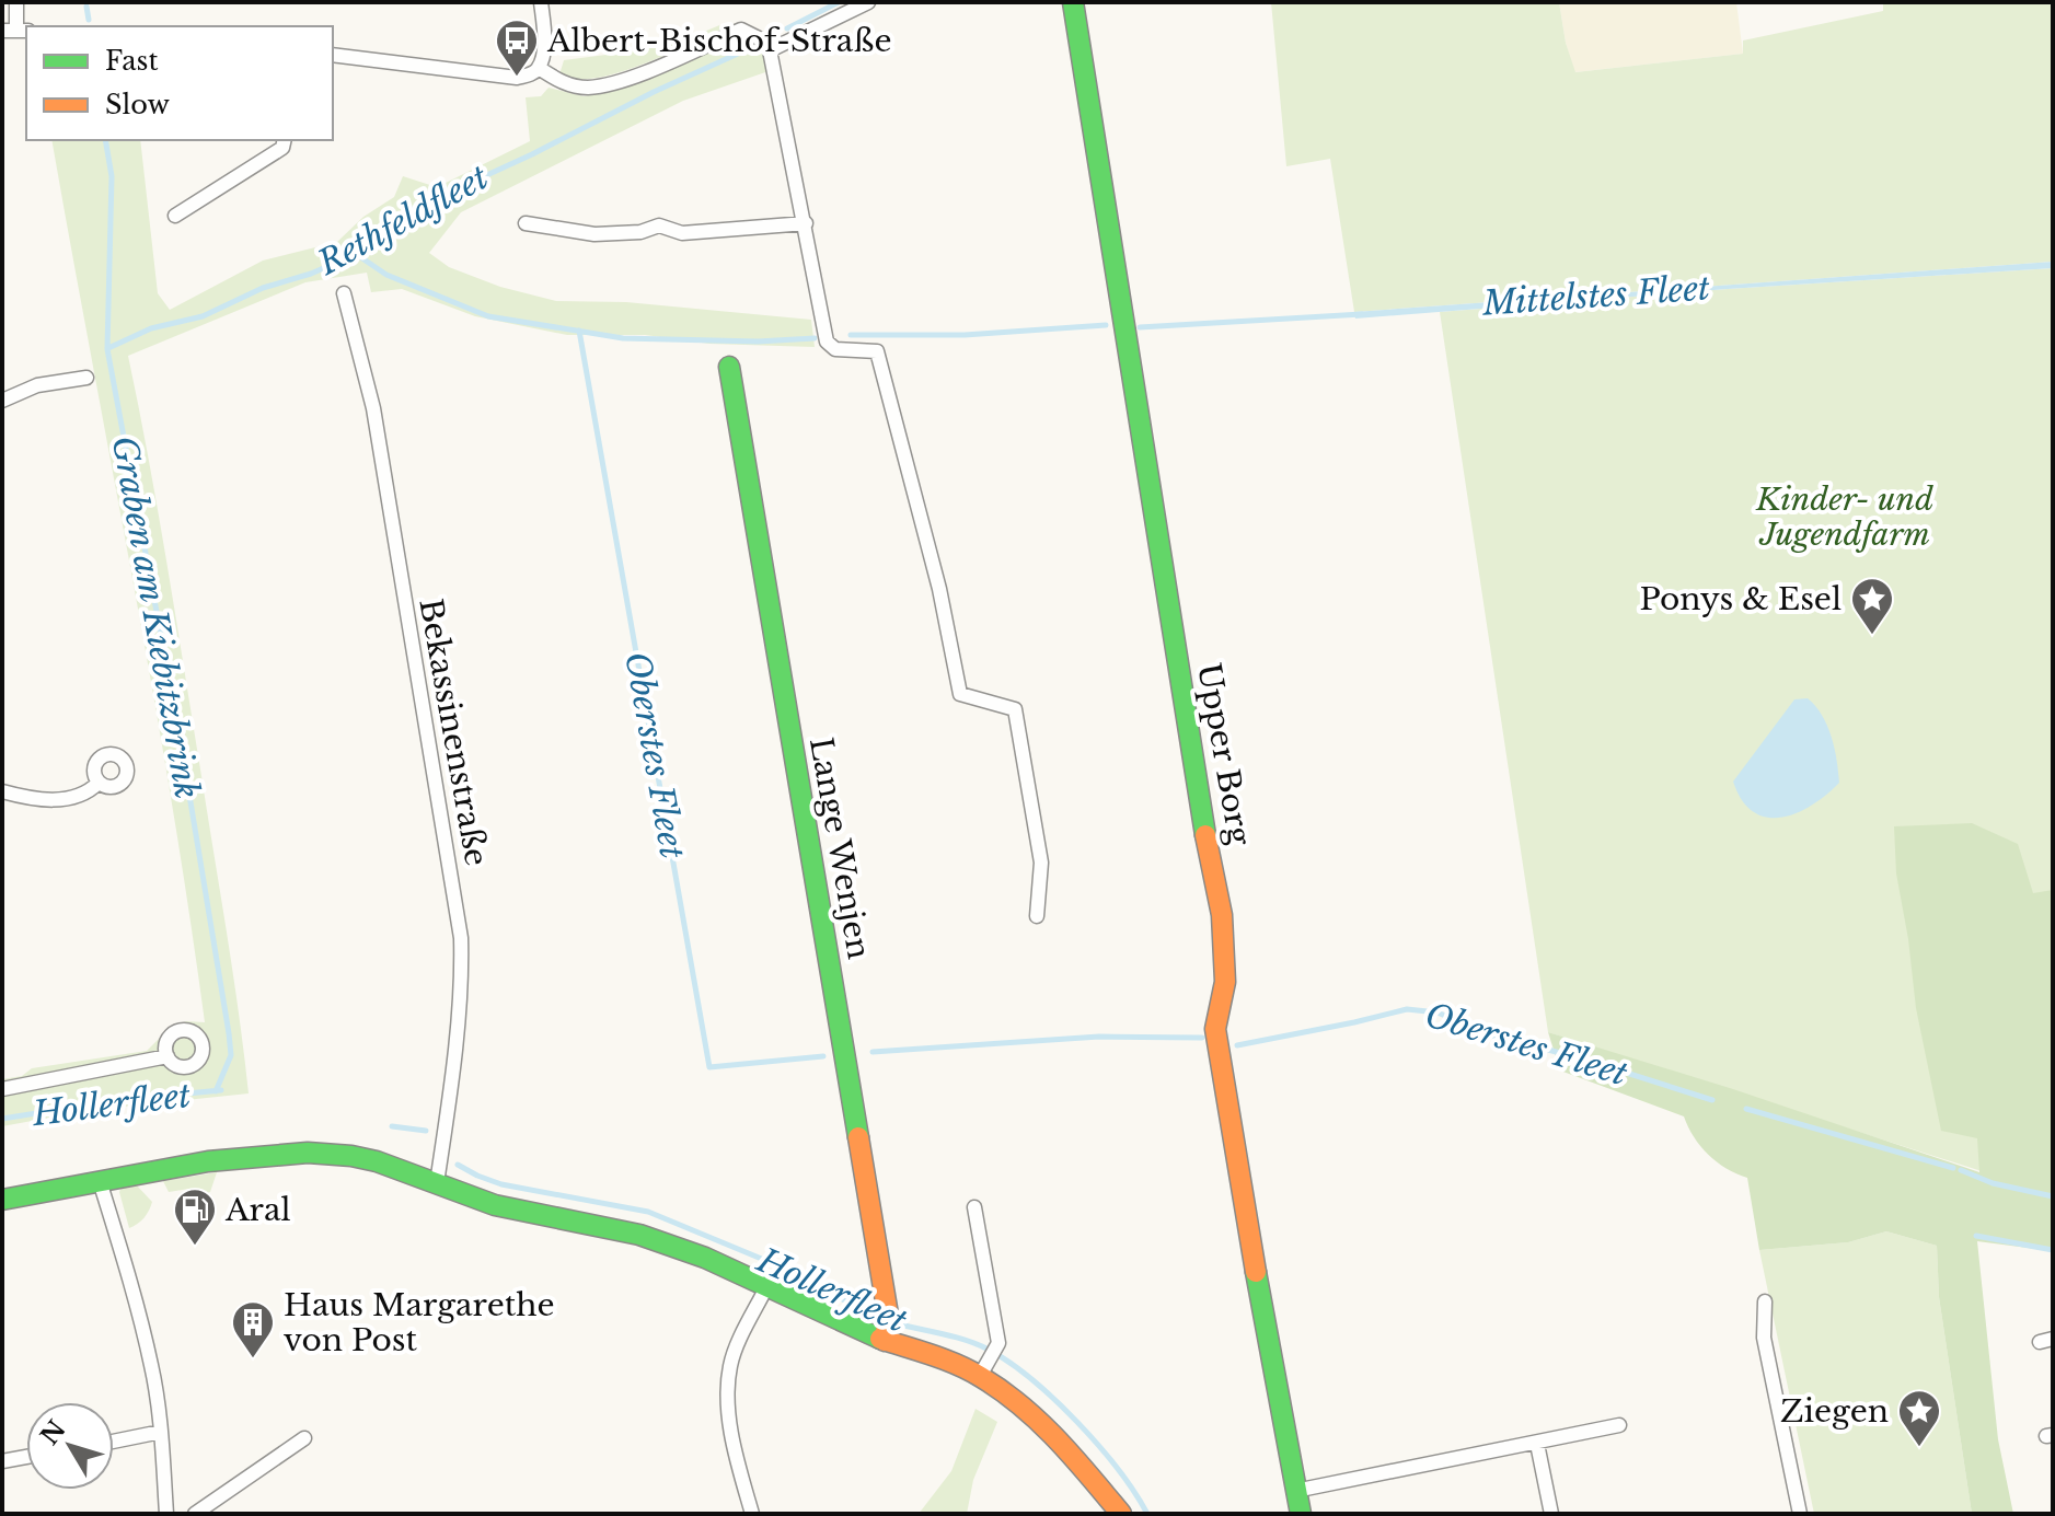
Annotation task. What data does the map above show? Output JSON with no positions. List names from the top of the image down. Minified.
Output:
{"streets":{"street":["Bekassinenstraße","Upper Borg","Lange Wenjen"]},"water":["Rethfeldfleet","Mittelstes Fleet","Graben am Kiebitzbrink","Oberstes Fleet","Hollerfleet"],"parks":["Kinder- und Jugendfarm"],"places":{"bus stop":["Albert-Bischof-Straße"],"place":["Ponys & Esel","Ziegen"],"fuel station":["Aral"],"building":["Haus Margarethe von Post"]},"legend":["Fast","Slow"],"north":"top left"}
